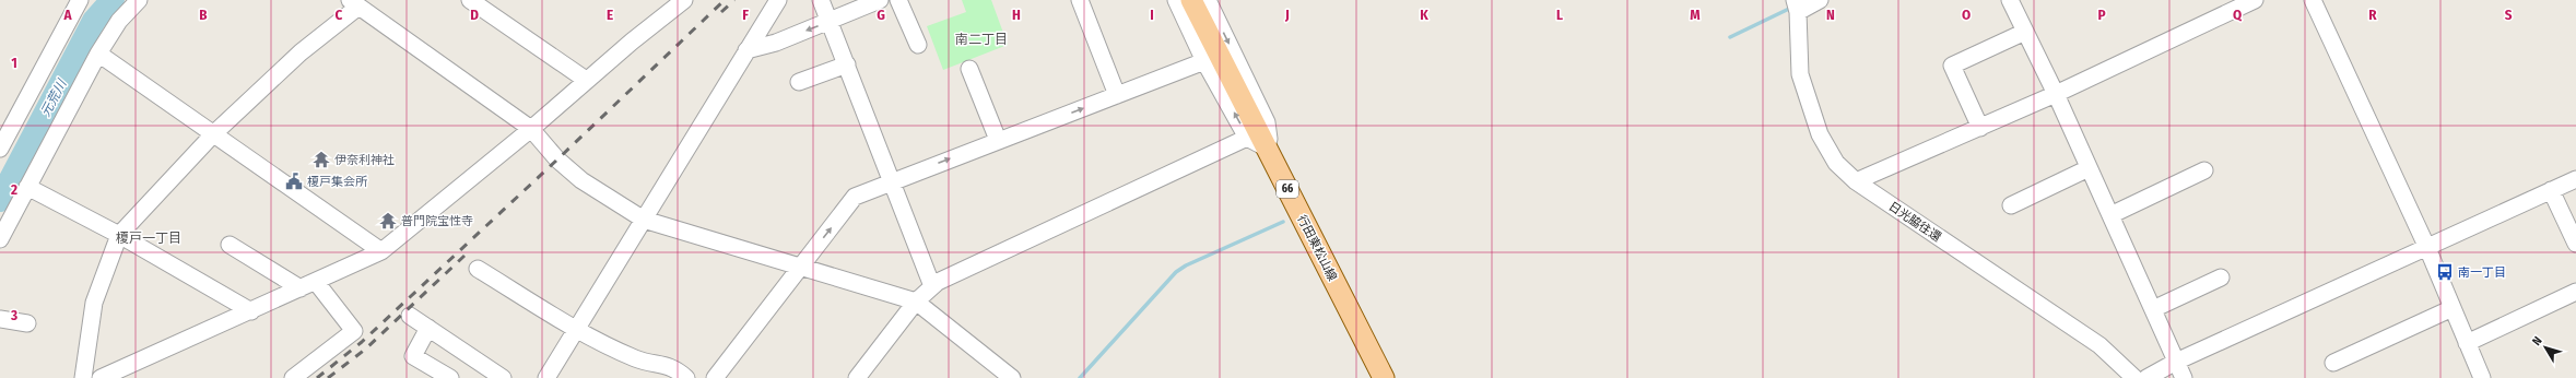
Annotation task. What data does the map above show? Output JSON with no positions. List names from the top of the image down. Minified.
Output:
{"streets":{"main road":["66","行田東松山線"],"street":["日光脇往還"]},"districts":["南二丁目","榎戸一丁目"],"water":["元荒川"],"places":{"temple":["伊奈利神社","普門院宝性寺"],"public building":["榎戸集会所"],"bus stop":["南一丁目"]},"north":"top left","grid":{"columns":["A","B","C","D","E","F","G","H","I","J","K","L","M","N","O","P","Q","R","S"],"rows":["1","2","3"]}}
